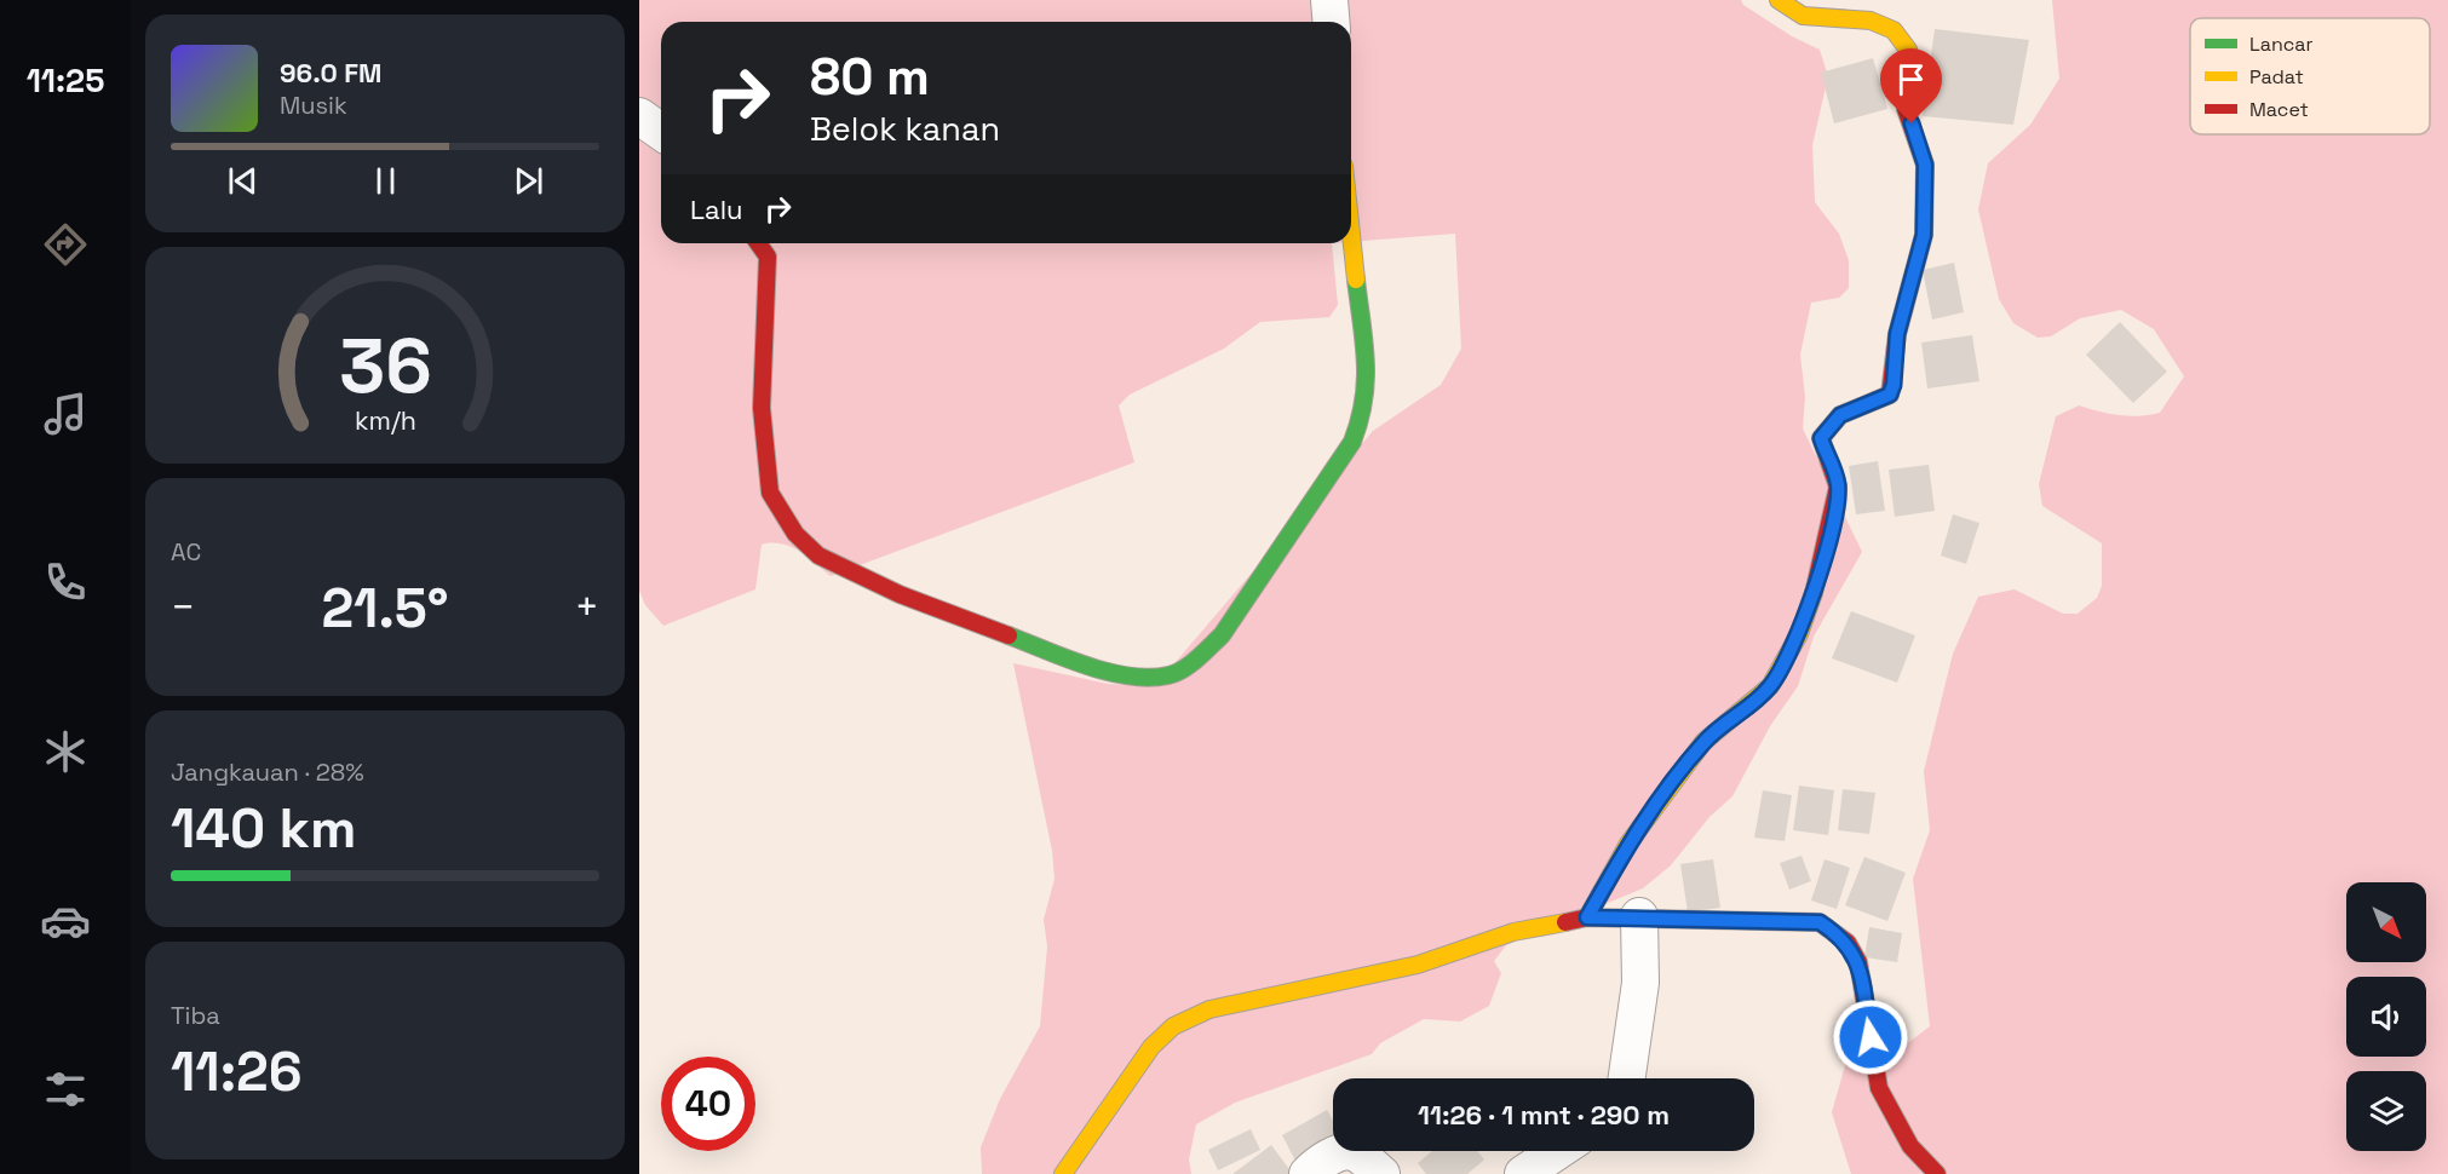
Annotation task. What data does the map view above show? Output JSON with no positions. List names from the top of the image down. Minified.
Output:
{"legend":["Lancar","Padat","Macet"],"north":"bottom right","page":{"tabs":"11:25","turn":["80 m","Belok kanan"],"song":["96.0 FM","Musik"],"then":"Lalu","tile":["AC",["Jangkauan · 28%","140 km"],["Tiba","11:26"]],"heat":["−","21.5°","+"],"limit":"40","trip":"11:26 · 1 mnt · 290 m","gauge":["36","km/h"]}}
